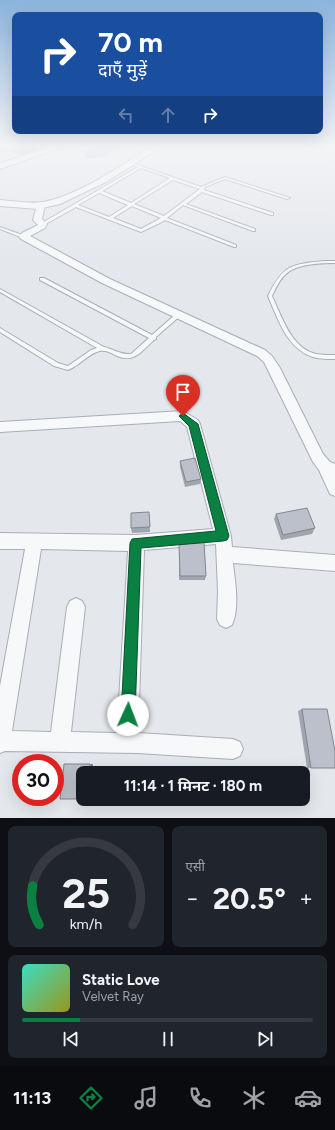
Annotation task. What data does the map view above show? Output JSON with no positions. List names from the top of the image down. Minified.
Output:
{"page":{"turn":["70 m","दाएँ मुड़ें"],"limit":"30","trip":"11:14 · 1 मिनट · 180 m","tile":"एसी","heat":["−","20.5°","+"],"song":["Static Love","Velvet Ray"],"tabs":"11:13","gauge":["25","km/h"]}}
